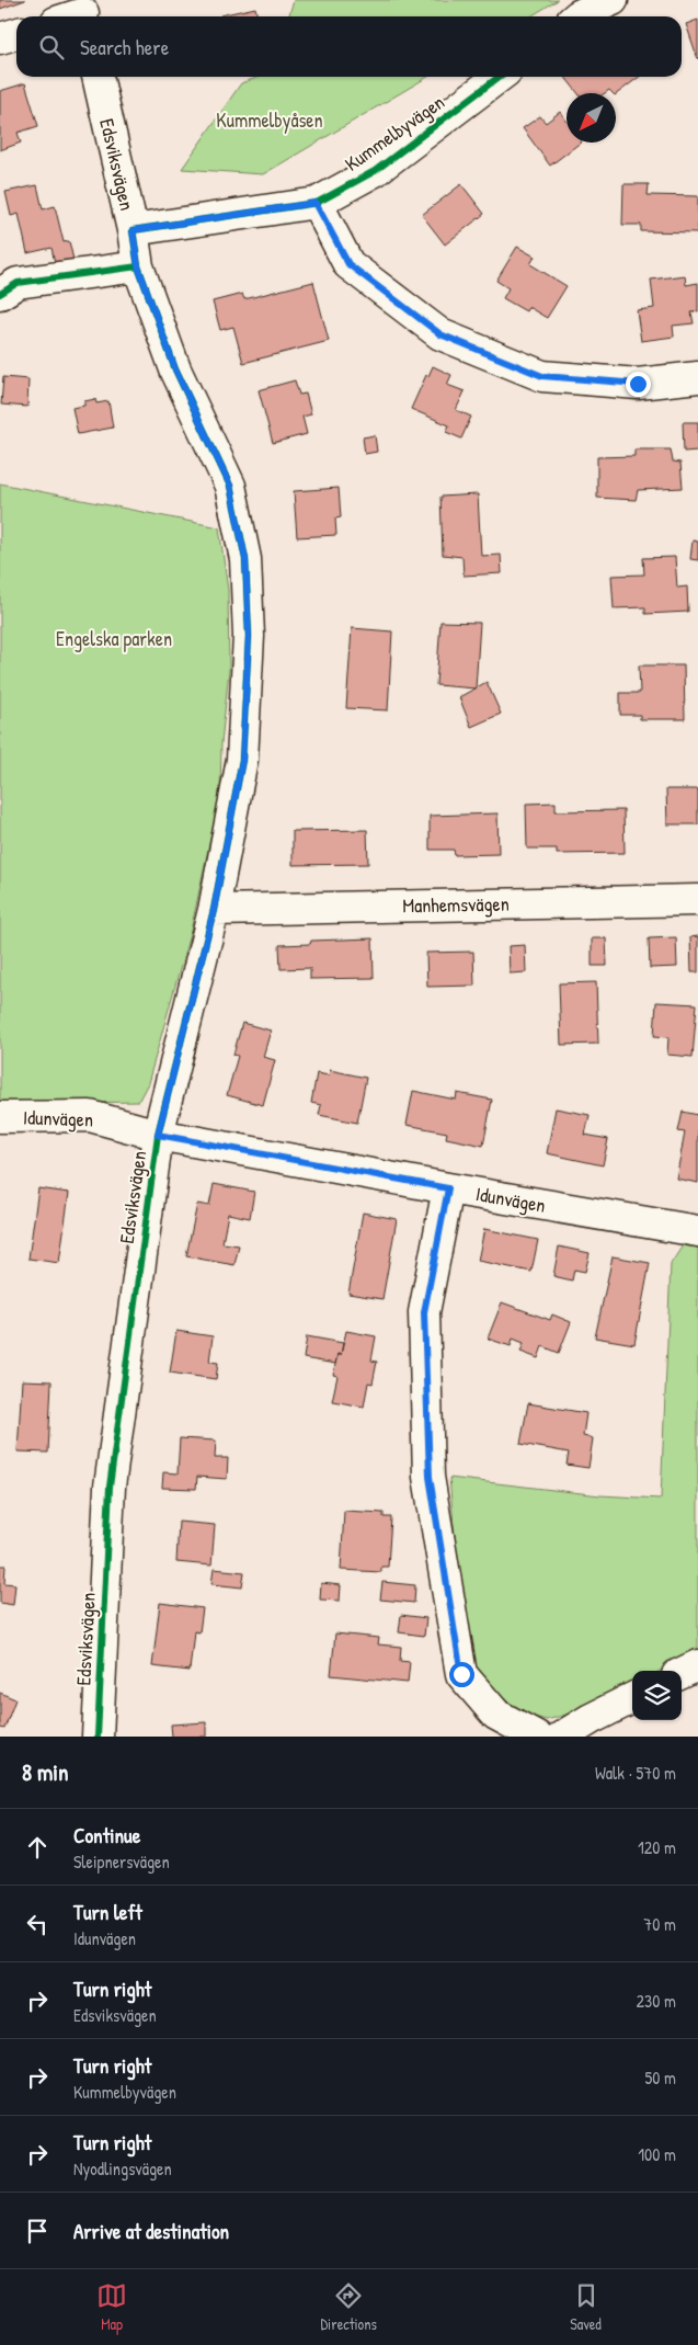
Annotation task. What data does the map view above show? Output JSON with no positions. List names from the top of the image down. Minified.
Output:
{"streets":{"street":["Kummelbyvägen","Edsviksvägen","Manhemsvägen","Idunvägen"]},"crossings":[["Kummelbyvägen","Edsviksvägen"],["Edsviksvägen","Manhemsvägen"],["Edsviksvägen","Idunvägen"]],"parks":["Kummelbyåsen","Engelska parken"],"north":"bottom left","page":{"search":"Search here","heading":["8 min","Walk · 570 m"],"list":[["Continue","Sleipnersvägen","120 m"],["Turn left","Idunvägen","70 m"],["Turn right","Edsviksvägen","230 m"],["Turn right","Kummelbyvägen","50 m"],["Turn right","Nyodlingsvägen","100 m"],"Arrive at destination"],"nav":["Map","Directions","Saved"]}}
